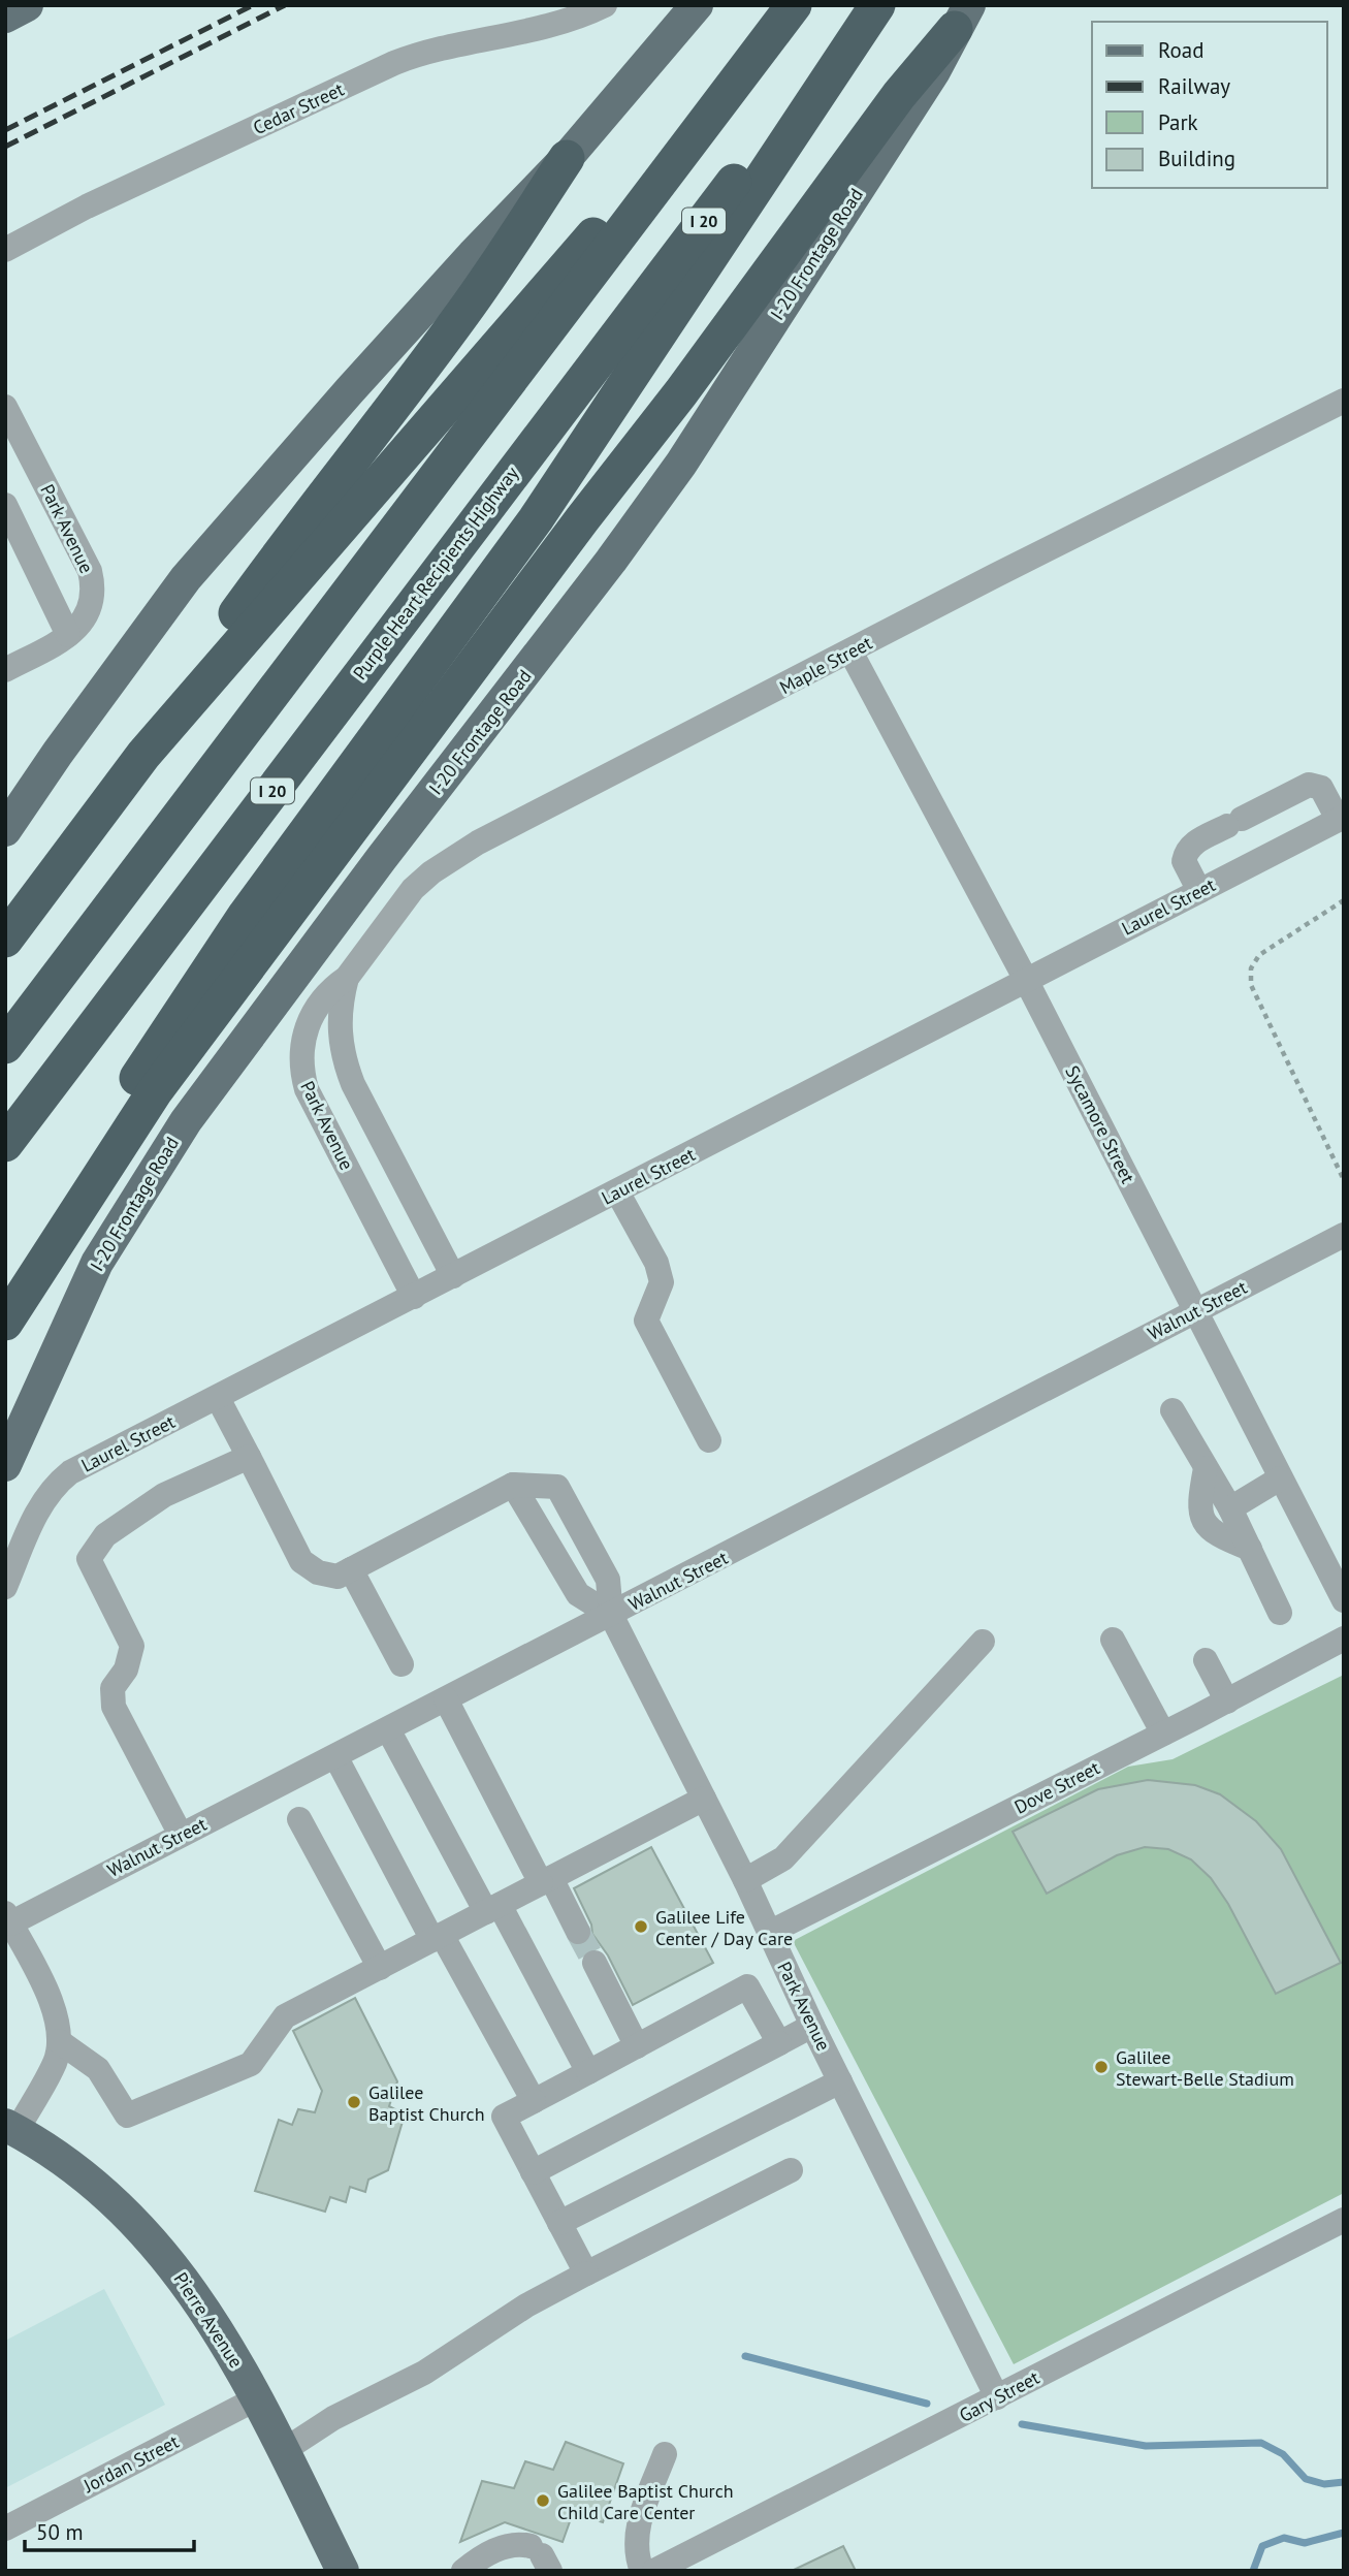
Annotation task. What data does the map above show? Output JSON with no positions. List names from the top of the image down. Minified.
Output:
{"streets":{"highway":["I 20","Purple Heart Recipients Highway"],"main road":["I-20 Frontage Road","Pierre Avenue"],"street":["Cedar Street","Park Avenue","Maple Street","Laurel Street","Sycamore Street","Walnut Street","Dove Street","Gary Street","Jordan Street"]},"crossings":[["Park Avenue","Maple Street"],["Park Avenue","Laurel Street"],["Park Avenue","Walnut Street"],["Park Avenue","Dove Street"],["Park Avenue","Gary Street"],["Maple Street","Sycamore Street"],["Laurel Street","Sycamore Street"],["Sycamore Street","Walnut Street"],["Pierre Avenue","Jordan Street"]],"places":["Galilee Life Center / Day Care","Galilee Stewart-Belle Stadium","Galilee Baptist Church","Galilee Baptist Church Child Care Center"],"legend":["Road","Railway","Park","Building"],"scale_bar":"50 m"}
